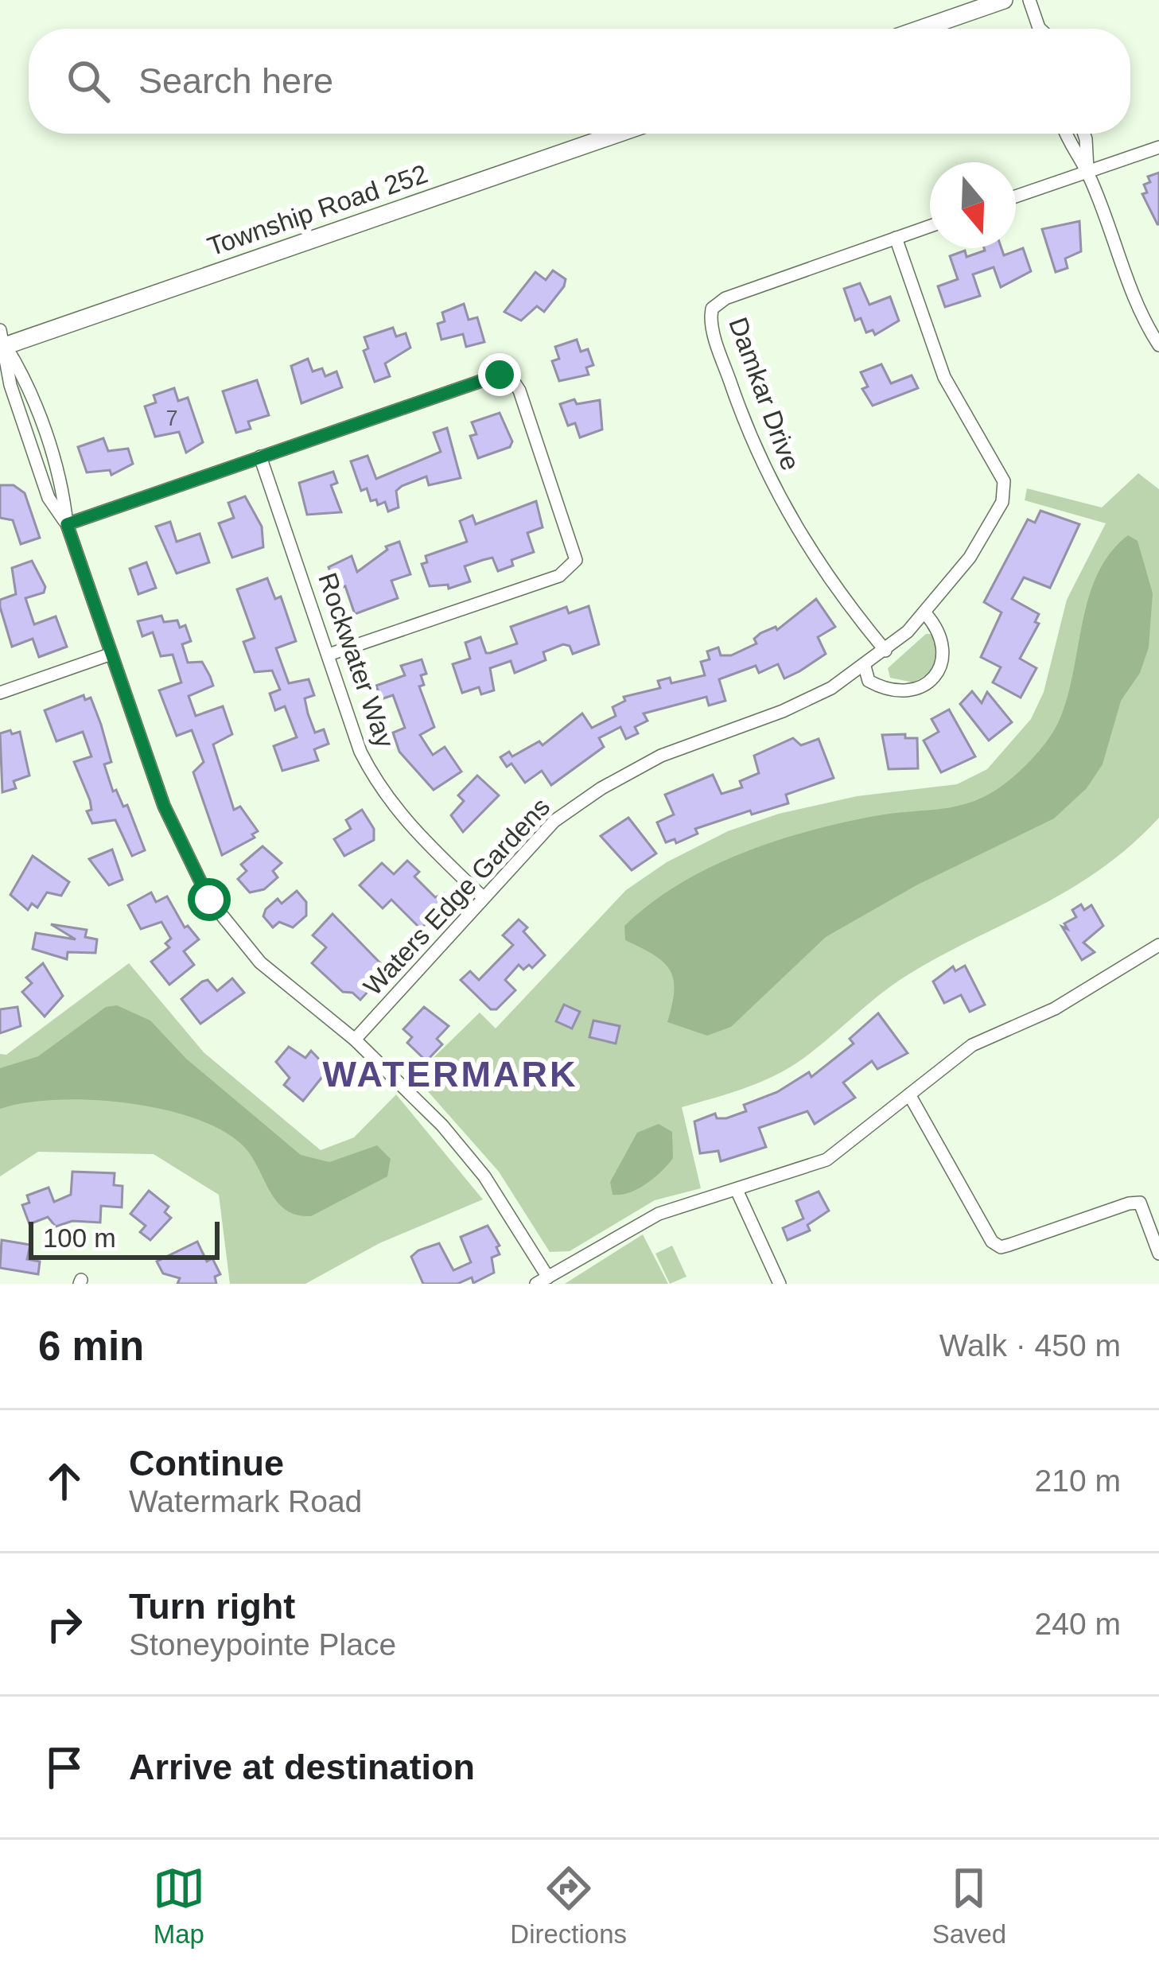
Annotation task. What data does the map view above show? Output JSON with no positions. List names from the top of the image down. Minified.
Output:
{"streets":{"street":["Township Road 252","Damkar Drive","Rockwater Way","Waters Edge Gardens"]},"crossings":[["Damkar Drive","Waters Edge Gardens"],["Rockwater Way","Waters Edge Gardens"]],"districts":["WATERMARK"],"house_numbers":["7"],"scale_bar":"100 m","north":"bottom","page":{"search":"Search here","scale":"100 m","heading":["6 min","Walk · 450 m"],"list":[["Continue","Watermark Road","210 m"],["Turn right","Stoneypointe Place","240 m"],"Arrive at destination"],"nav":["Map","Directions","Saved"]}}
